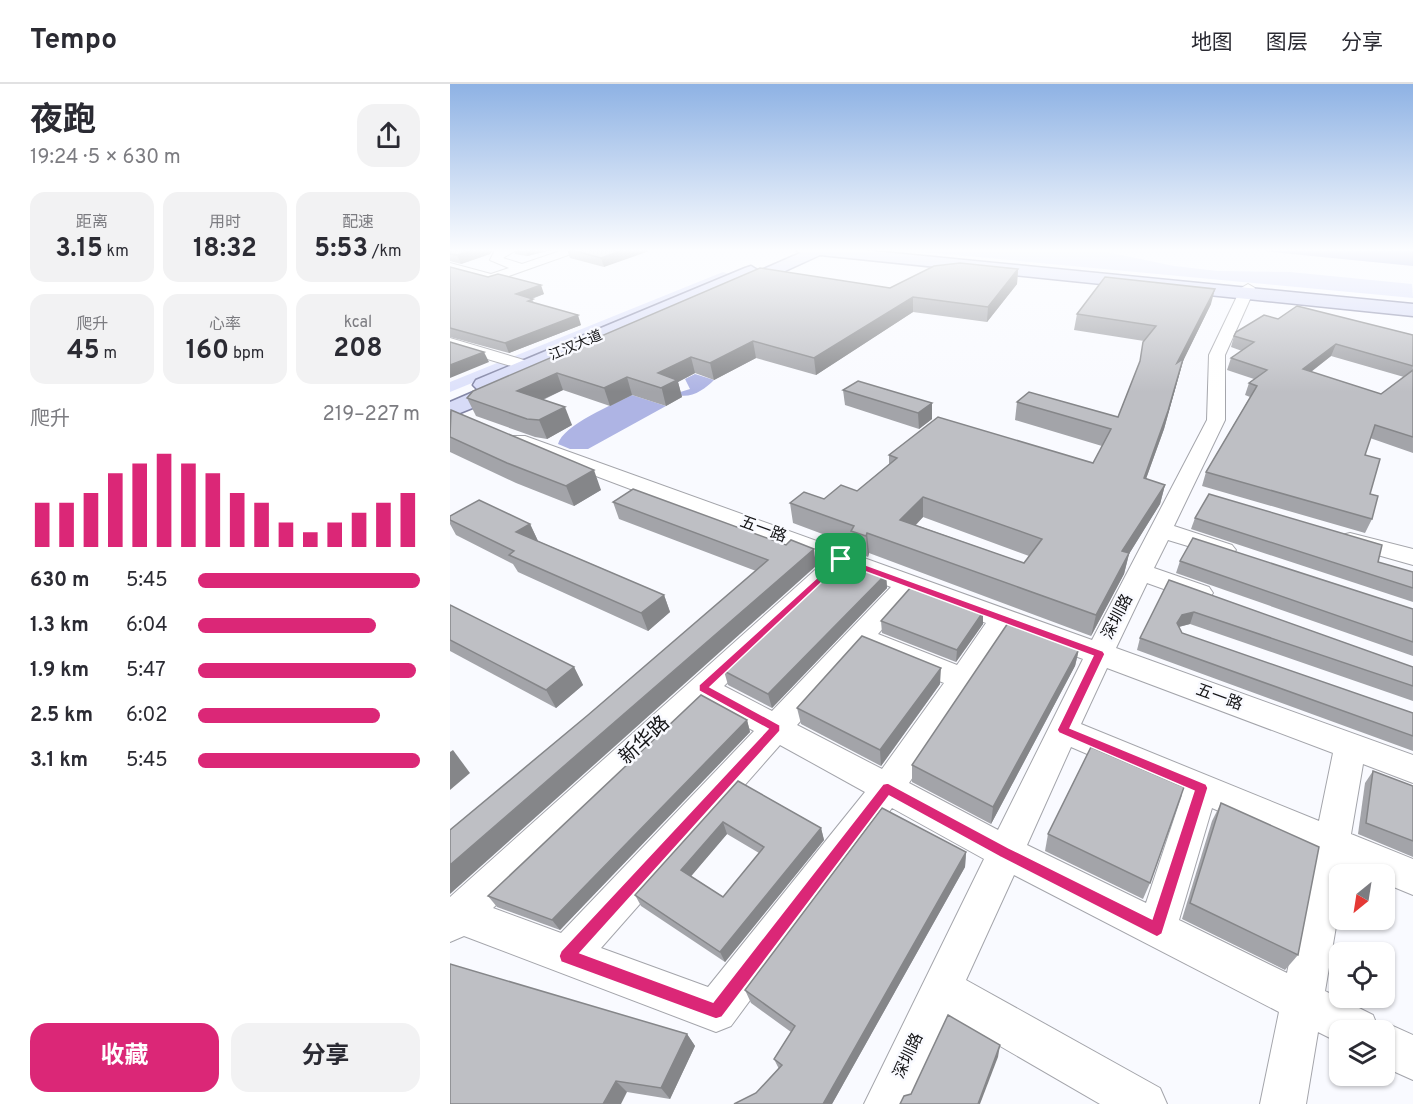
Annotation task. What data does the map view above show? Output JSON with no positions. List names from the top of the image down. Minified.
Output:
{"streets":{"main road":["江汉大道"],"street":["五一路","深圳路","新华路"]},"crossings":[["五一路","深圳路"],["五一路","新华路"]],"north":"bottom left","page":{"header":"Tempo","nav":["地图","图层","分享"],"heading":["夜跑","19:24 · 5 × 630 m"],"stats":[["距离","3.15 km"],["用时","18:32"],["配速","5:53 /km"],["爬升","45 m"],["心率","160 bpm"],["kcal","208"]],"chart":["爬升","219–227 m"],"list":[{"name":"630 m","note":"5:45"},{"name":"1.3 km","note":"6:04"},{"name":"1.9 km","note":"5:47"},{"name":"2.5 km","note":"6:02"},{"name":"3.1 km","note":"5:45"}],"buttons":["收藏","分享"]}}
